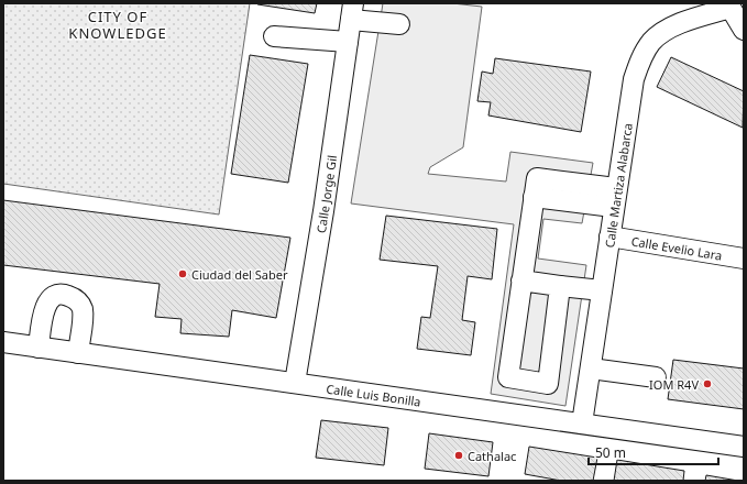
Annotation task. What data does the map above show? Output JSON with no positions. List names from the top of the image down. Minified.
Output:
{"streets":{"street":["Calle Martiza Alabarca","Calle Jorge Gil","Calle Evelio Lara","Calle Luis Bonilla"]},"crossings":[["Calle Martiza Alabarca","Calle Evelio Lara"],["Calle Martiza Alabarca","Calle Luis Bonilla"],["Calle Jorge Gil","Calle Luis Bonilla"]],"districts":["CITY OF KNOWLEDGE"],"places":["Ciudad del Saber","IOM R4V","Cathalac"],"scale_bar":"50 m"}
